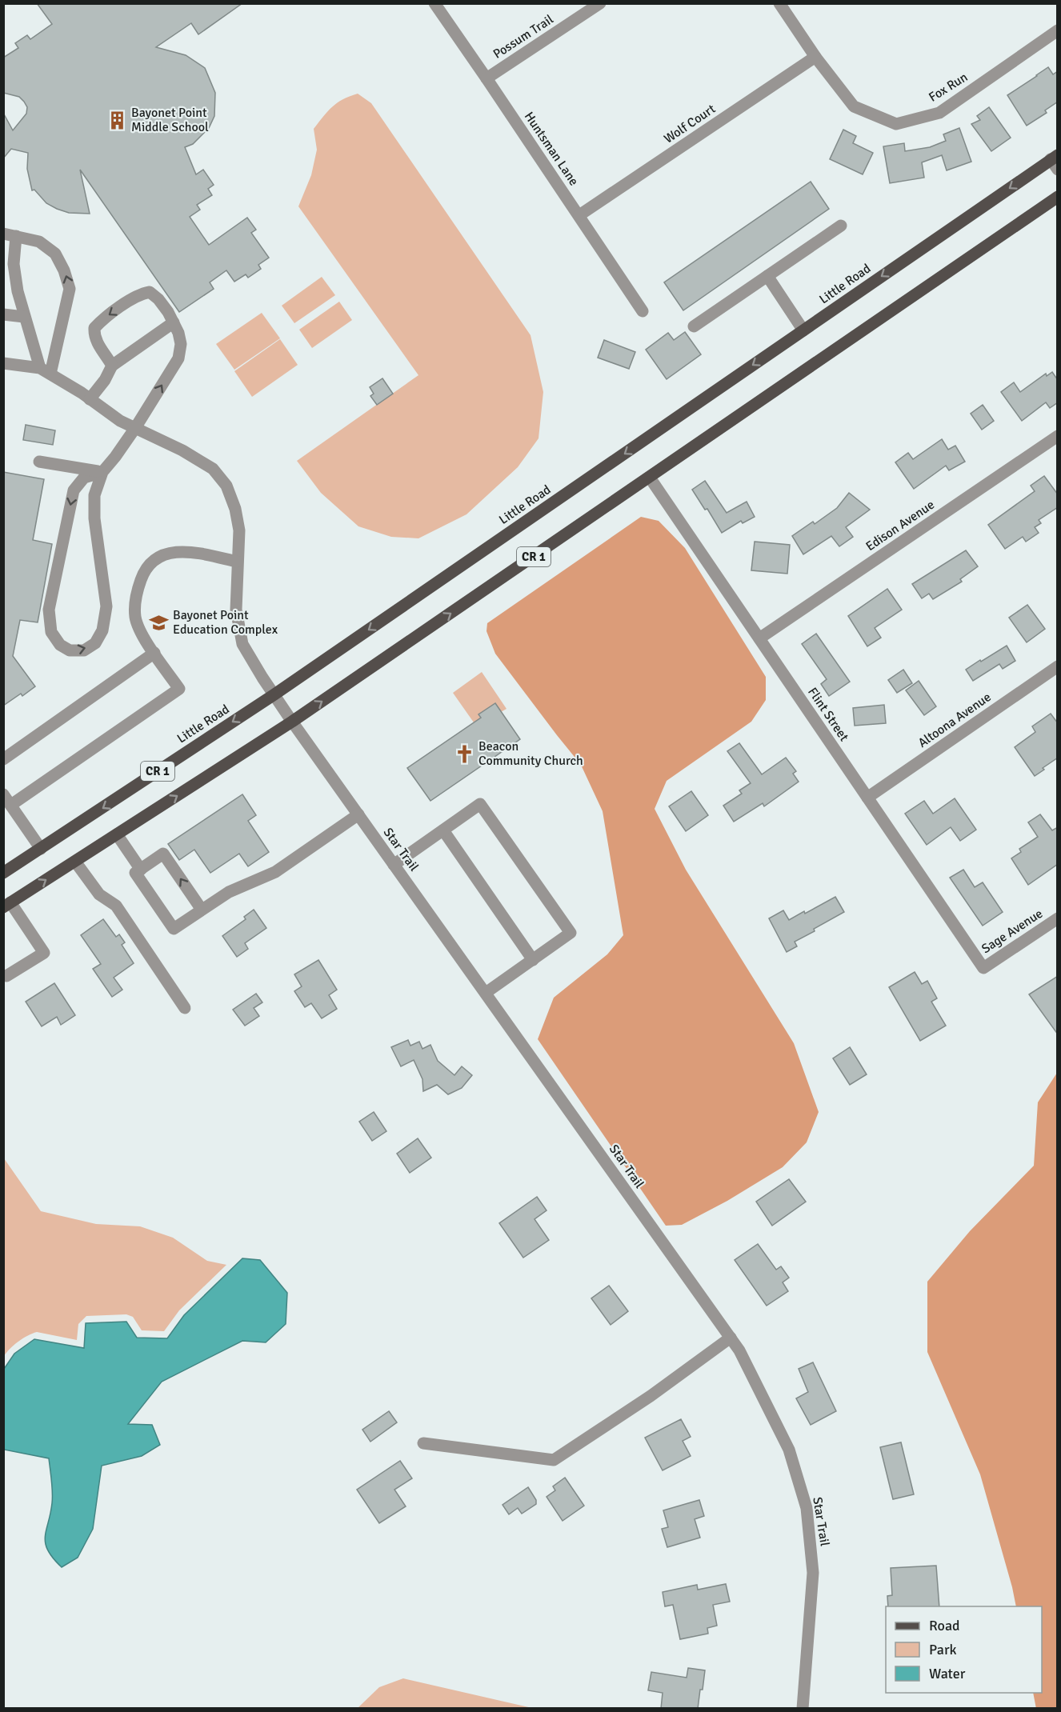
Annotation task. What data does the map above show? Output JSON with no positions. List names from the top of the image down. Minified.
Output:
{"streets":{"main road":["Little Road","CR 1"],"street":["Possum Trail","Fox Run","Wolf Court","Huntsman Lane","Edison Avenue","Flint Street","Altoona Avenue","Star Trail","Sage Avenue"]},"crossings":[["Possum Trail","Huntsman Lane"],["Fox Run","Wolf Court"],["Wolf Court","Huntsman Lane"],["Little Road","Star Trail"],["Edison Avenue","Flint Street"],["CR 1","Flint Street"],["CR 1","Star Trail"],["Flint Street","Altoona Avenue"],["Flint Street","Sage Avenue"]],"places":{"building":["Bayonet Point Middle School"],"school or university":["Bayonet Point Education Complex"],"church":["Beacon Community Church"]},"legend":["Road","Park","Water"]}
